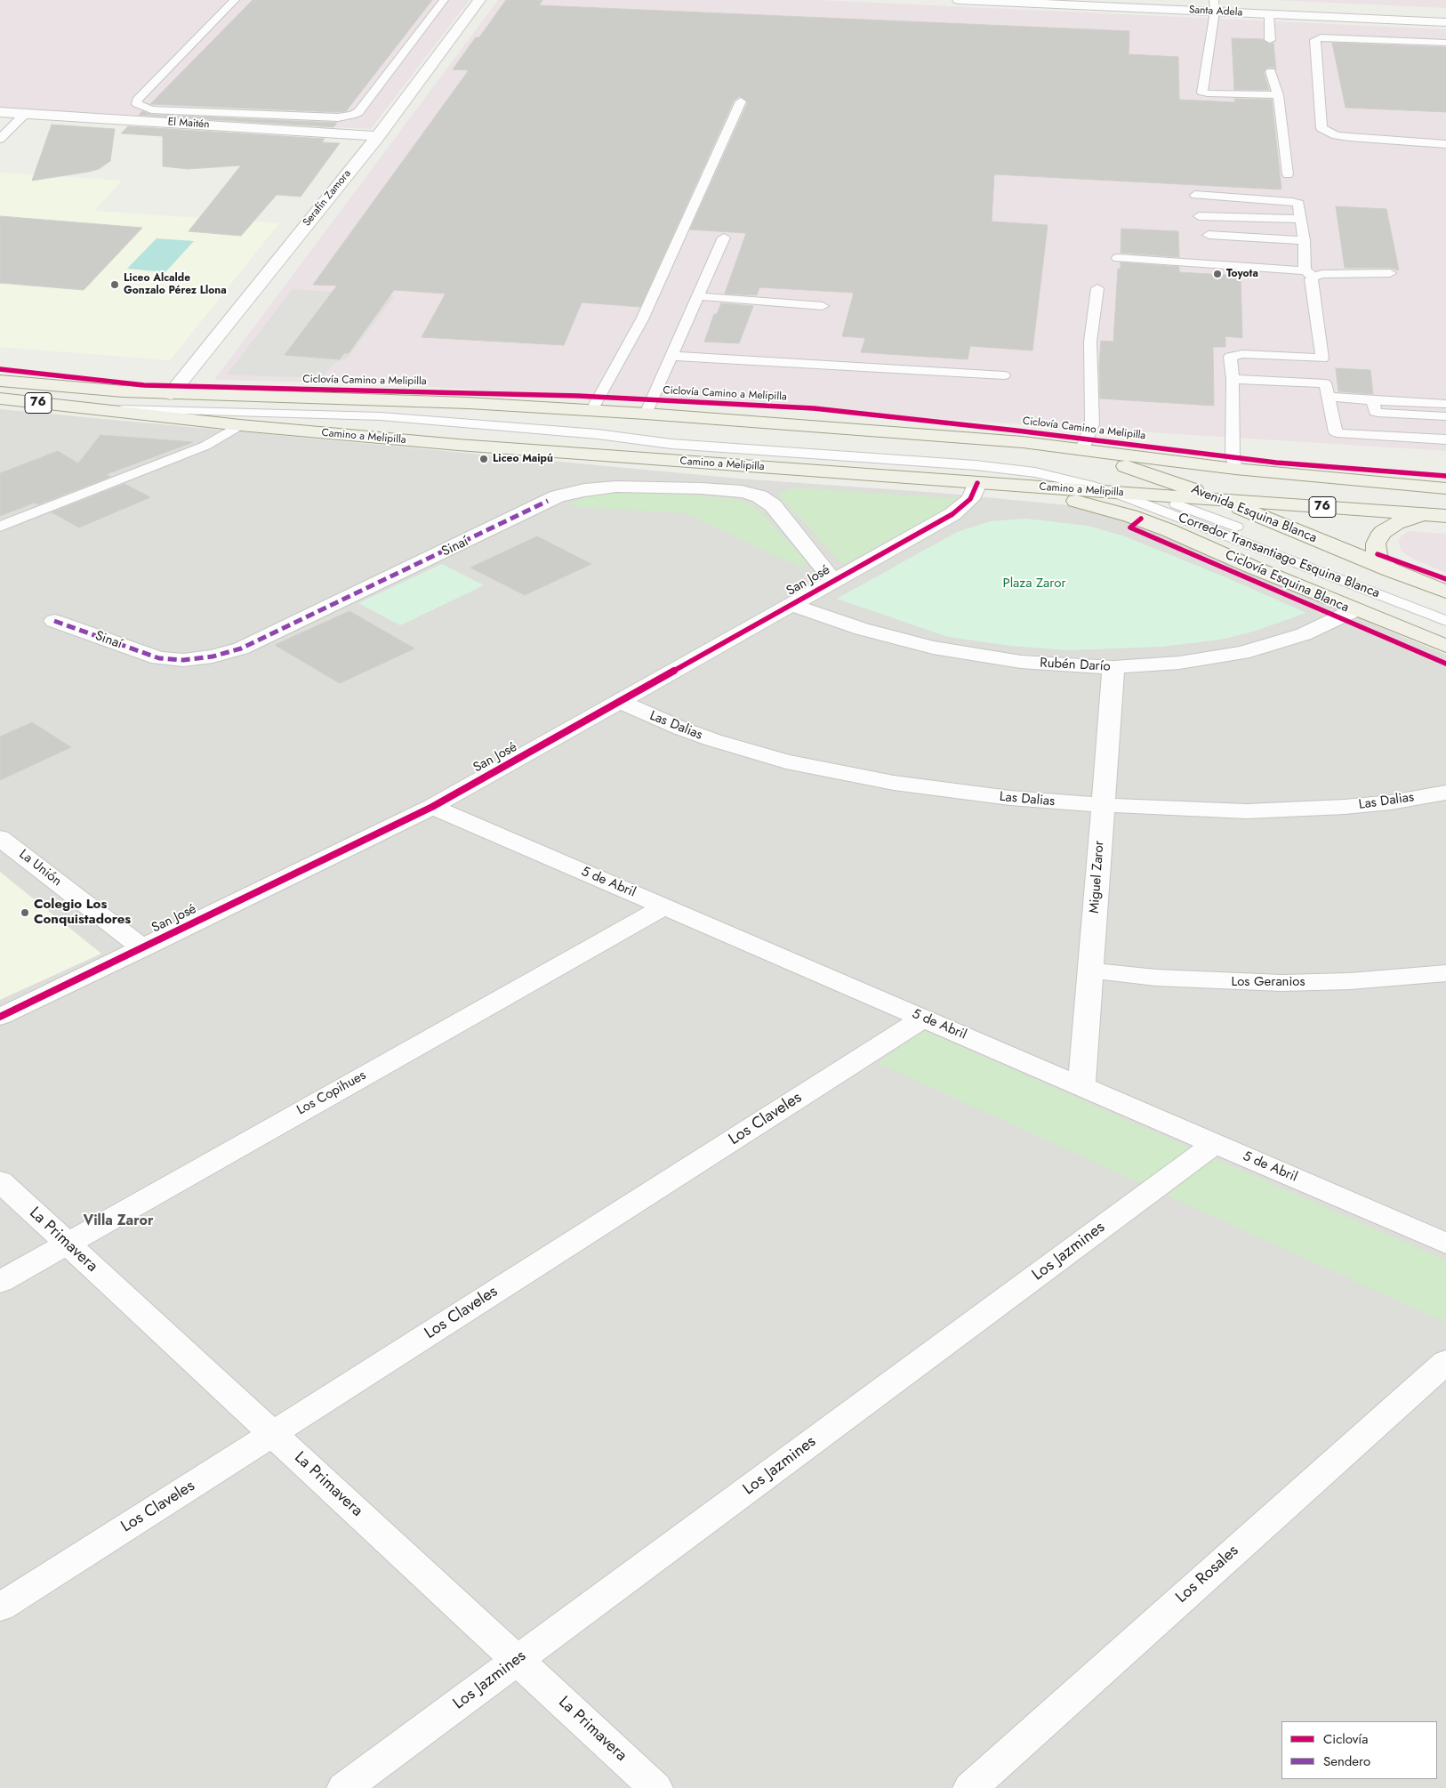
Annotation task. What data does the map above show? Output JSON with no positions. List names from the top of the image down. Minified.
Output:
{"streets":{"main road":["76","Camino a Melipilla","Avenida Esquina Blanca"],"street":["Santa Adela","El Maitén","Serafín Zamora","Sinaí","San José","Rubén Darío","Las Dalias","La Unión","Miguel Zaror","5 de Abril","Los Geranios","Los Copihues","Los Claveles","La Primavera","Los Jazmines","Los Rosales"],"lane":["Corredor Transantiago Esquina Blanca"],"cycle path":["Ciclovía Camino a Melipilla","Ciclovía Esquina Blanca"]},"crossings":[["El Maitén","Serafín Zamora"],["Serafín Zamora","76"],["Serafín Zamora","Corredor Transantiago Esquina Blanca"],["76","Avenida Esquina Blanca"],["76","Corredor Transantiago Esquina Blanca"],["Camino a Melipilla","Avenida Esquina Blanca"],["Camino a Melipilla","Corredor Transantiago Esquina Blanca"],["Camino a Melipilla","San José"],["Sinaí","San José"],["San José","Rubén Darío"],["San José","Las Dalias"],["San José","La Unión"],["San José","5 de Abril"],["Rubén Darío","Miguel Zaror"],["Las Dalias","Miguel Zaror"],["Miguel Zaror","5 de Abril"],["Miguel Zaror","Los Geranios"],["5 de Abril","Los Copihues"],["5 de Abril","Los Claveles"],["5 de Abril","Los Jazmines"],["Los Copihues","La Primavera"],["Los Claveles","La Primavera"],["La Primavera","Los Jazmines"]],"districts":["Villa Zaror"],"parks":["Plaza Zaror"],"places":["Toyota","Liceo Alcalde Gonzalo Pérez Llona","Liceo Maipú","Colegio Los Conquistadores"],"legend":["Ciclovía","Sendero"]}
